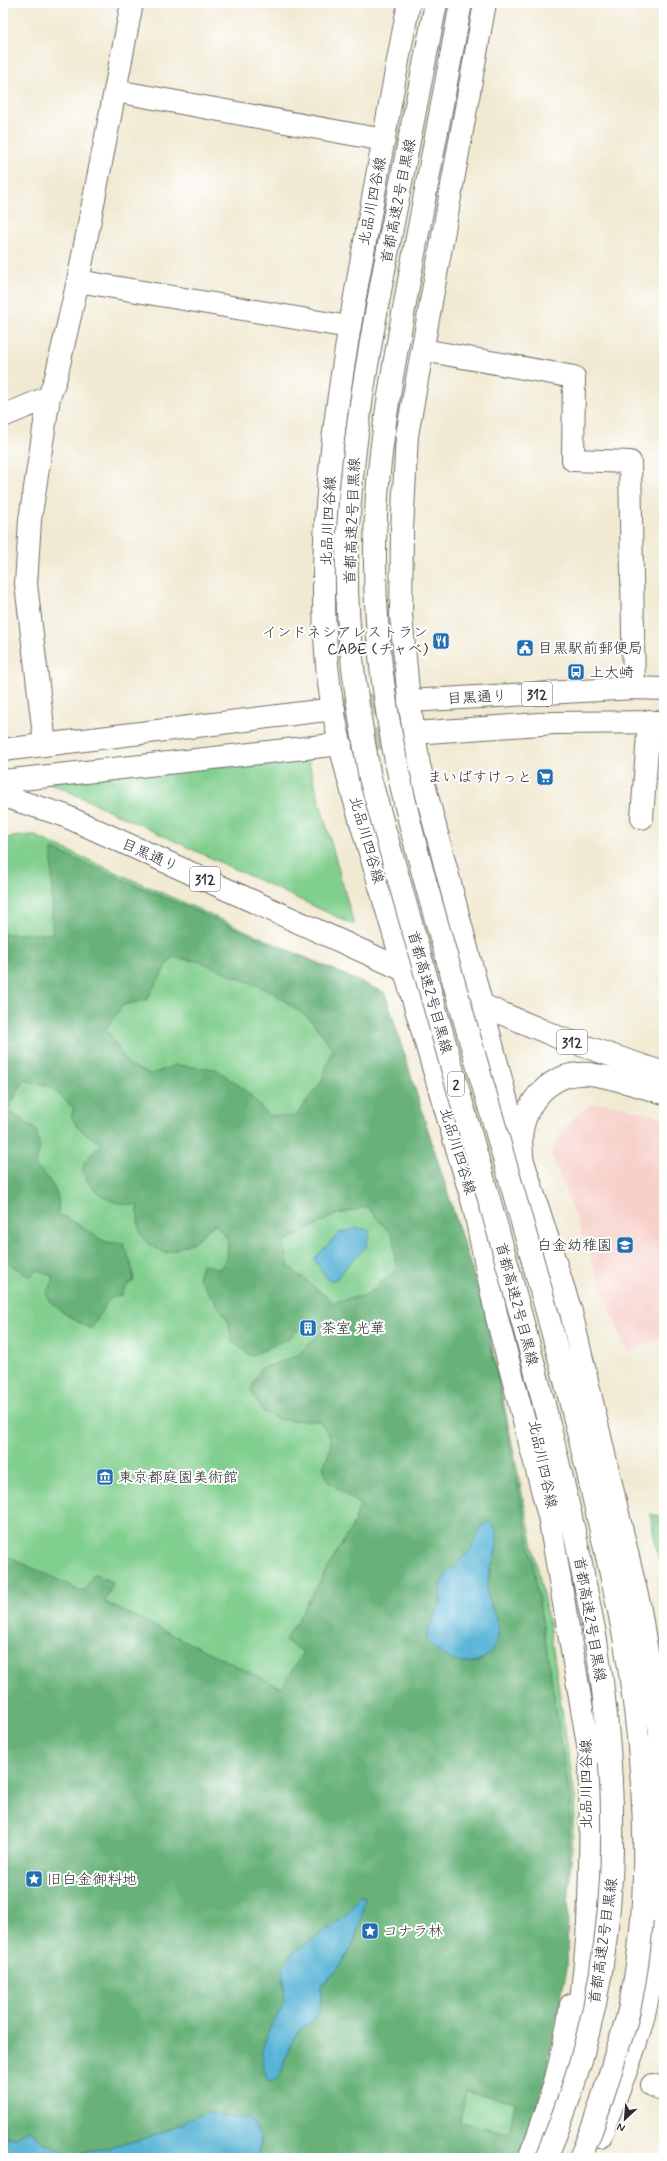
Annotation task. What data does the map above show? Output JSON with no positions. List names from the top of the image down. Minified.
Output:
{"streets":{"main road":["北品川四谷線","首都高速2号目黒線","312","目黒通り","2"]},"crossings":[["北品川四谷線","目黒通り"]],"places":{"restaurant":["インドネシアレストラン CABE (チャベ)"],"public building":["目黒駅前郵便局"],"bus stop":["上大崎"],"supermarket":["まいばすけっと"],"school or university":["白金幼稚園"],"building":["茶室 光華"],"museum":["東京都庭園美術館"],"place":["旧白金御料地","コナラ林"]},"north":"bottom left"}
